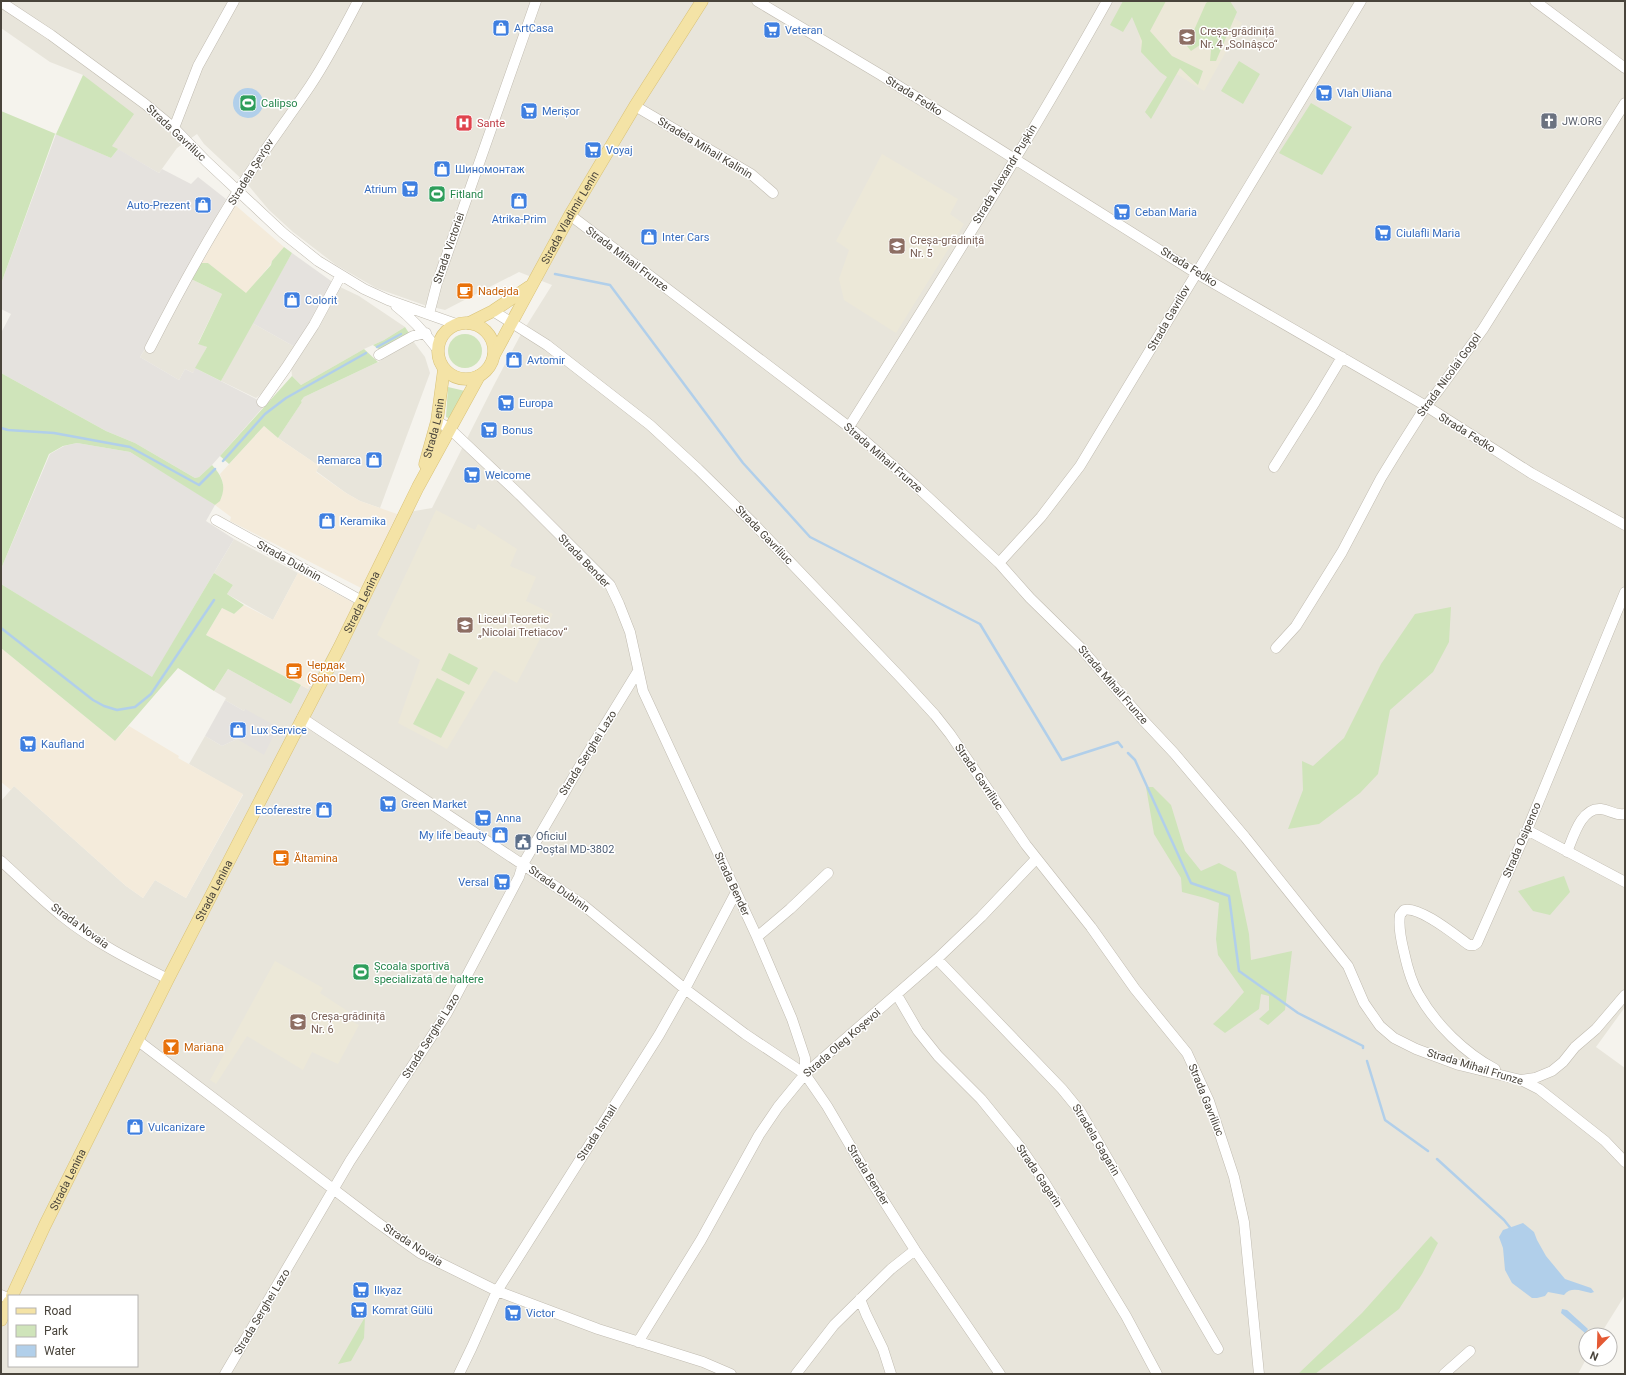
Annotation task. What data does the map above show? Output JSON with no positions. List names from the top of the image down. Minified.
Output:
{"streets":{"main road":["Strada Vladimir Lenin","Strada Lenin","Strada Lenina"],"street":["Strada Fedko","Strada Gavriliuc","Stradela Mihail Kalinin","Stradela Șevțov","Strada Alexandr Pușkin","Strada Victoriei","Strada Mihail Frunze","Strada Gavrilov","Strada Nicolai Gogol","Strada Dubinin","Strada Bender","Strada Serghei Lazo","Strada Osipenco","Strada Novaia","Strada Oleg Koşevoi","Strada Ismail","Stradela Gagarin","Strada Gagarin"]},"crossings":[["Strada Fedko","Strada Alexandr Pușkin"],["Strada Fedko","Strada Gavrilov"],["Strada Fedko","Strada Nicolai Gogol"],["Strada Gavriliuc","Stradela Șevțov"],["Strada Gavriliuc","Strada Vladimir Lenin"],["Strada Gavriliuc","Strada Victoriei"],["Strada Gavriliuc","Strada Lenin"],["Strada Gavriliuc","Strada Oleg Koşevoi"],["Stradela Mihail Kalinin","Strada Vladimir Lenin"],["Strada Alexandr Pușkin","Strada Mihail Frunze"],["Strada Vladimir Lenin","Strada Mihail Frunze"],["Strada Vladimir Lenin","Strada Lenin"],["Strada Mihail Frunze","Strada Gavrilov"],["Strada Mihail Frunze","Strada Osipenco"],["Strada Lenin","Strada Bender"],["Strada Lenin","Strada Lenina"],["Strada Dubinin","Strada Bender"],["Strada Dubinin","Strada Lenina"],["Strada Dubinin","Strada Serghei Lazo"],["Strada Dubinin","Strada Oleg Koşevoi"],["Strada Dubinin","Strada Ismail"],["Strada Bender","Strada Serghei Lazo"],["Strada Bender","Strada Oleg Koşevoi"],["Strada Bender","Strada Ismail"],["Strada Lenina","Strada Novaia"],["Strada Serghei Lazo","Strada Novaia"],["Strada Novaia","Strada Oleg Koşevoi"],["Strada Novaia","Strada Ismail"],["Strada Oleg Koşevoi","Stradela Gagarin"],["Strada Oleg Koşevoi","Strada Gagarin"]],"places":{"shop":["ArtCasa","Шиномонтаж","Atrika-Prim","Auto-Prezent","Inter Cars","Colorit","Avtomir","Remarca","Keramika","Lux Service","Ecoferestre","My life beauty","Vulcanizare"],"supermarket":["Veteran","Vlah Uliana","Merișor","Voyaj","Atrium","Ceban Maria","Ciulafli Maria","Europa","Bonus","Welcome","Kaufland","Green Market","Anna","Versal","Ilkyaz","Komrat Gülü","Victor"],"school or university":["Creșa-grădiniță Nr. 4 „Solnâșco“","Creșa-grădiniță Nr. 5","Liceul Teoretic „Nicolai Tretiacov“","Creșa-grădiniță Nr. 6"],"sports":["Calipso","Fitland","Școala sportivă specializată de haltere"],"church":["JW.ORG"],"hospital":["Sante"],"cafe":["Nadejda","Чердак (Soho Dem)","Ăltamina"],"public building":["Oficiul Poștal MD-3802"],"bar":["Mariana"]},"legend":["Road","Park","Water"],"north":"bottom left"}
